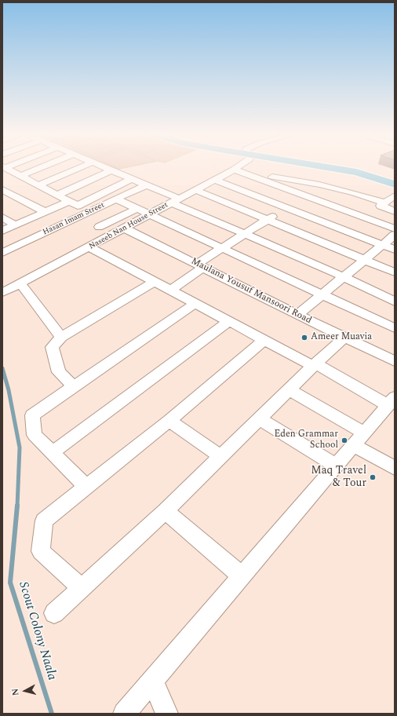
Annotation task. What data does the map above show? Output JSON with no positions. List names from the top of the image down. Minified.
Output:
{"streets":{"street":["Hasan Imam Street","Naseeb Nan House Street","Maulana Yousuf Mansoori Road"]},"crossings":[["Naseeb Nan House Street","Maulana Yousuf Mansoori Road"]],"water":["Scout Colony Naala"],"places":["Ameer Muavia","Eden Grammar School","Maq Travel & Tour"],"north":"left"}
